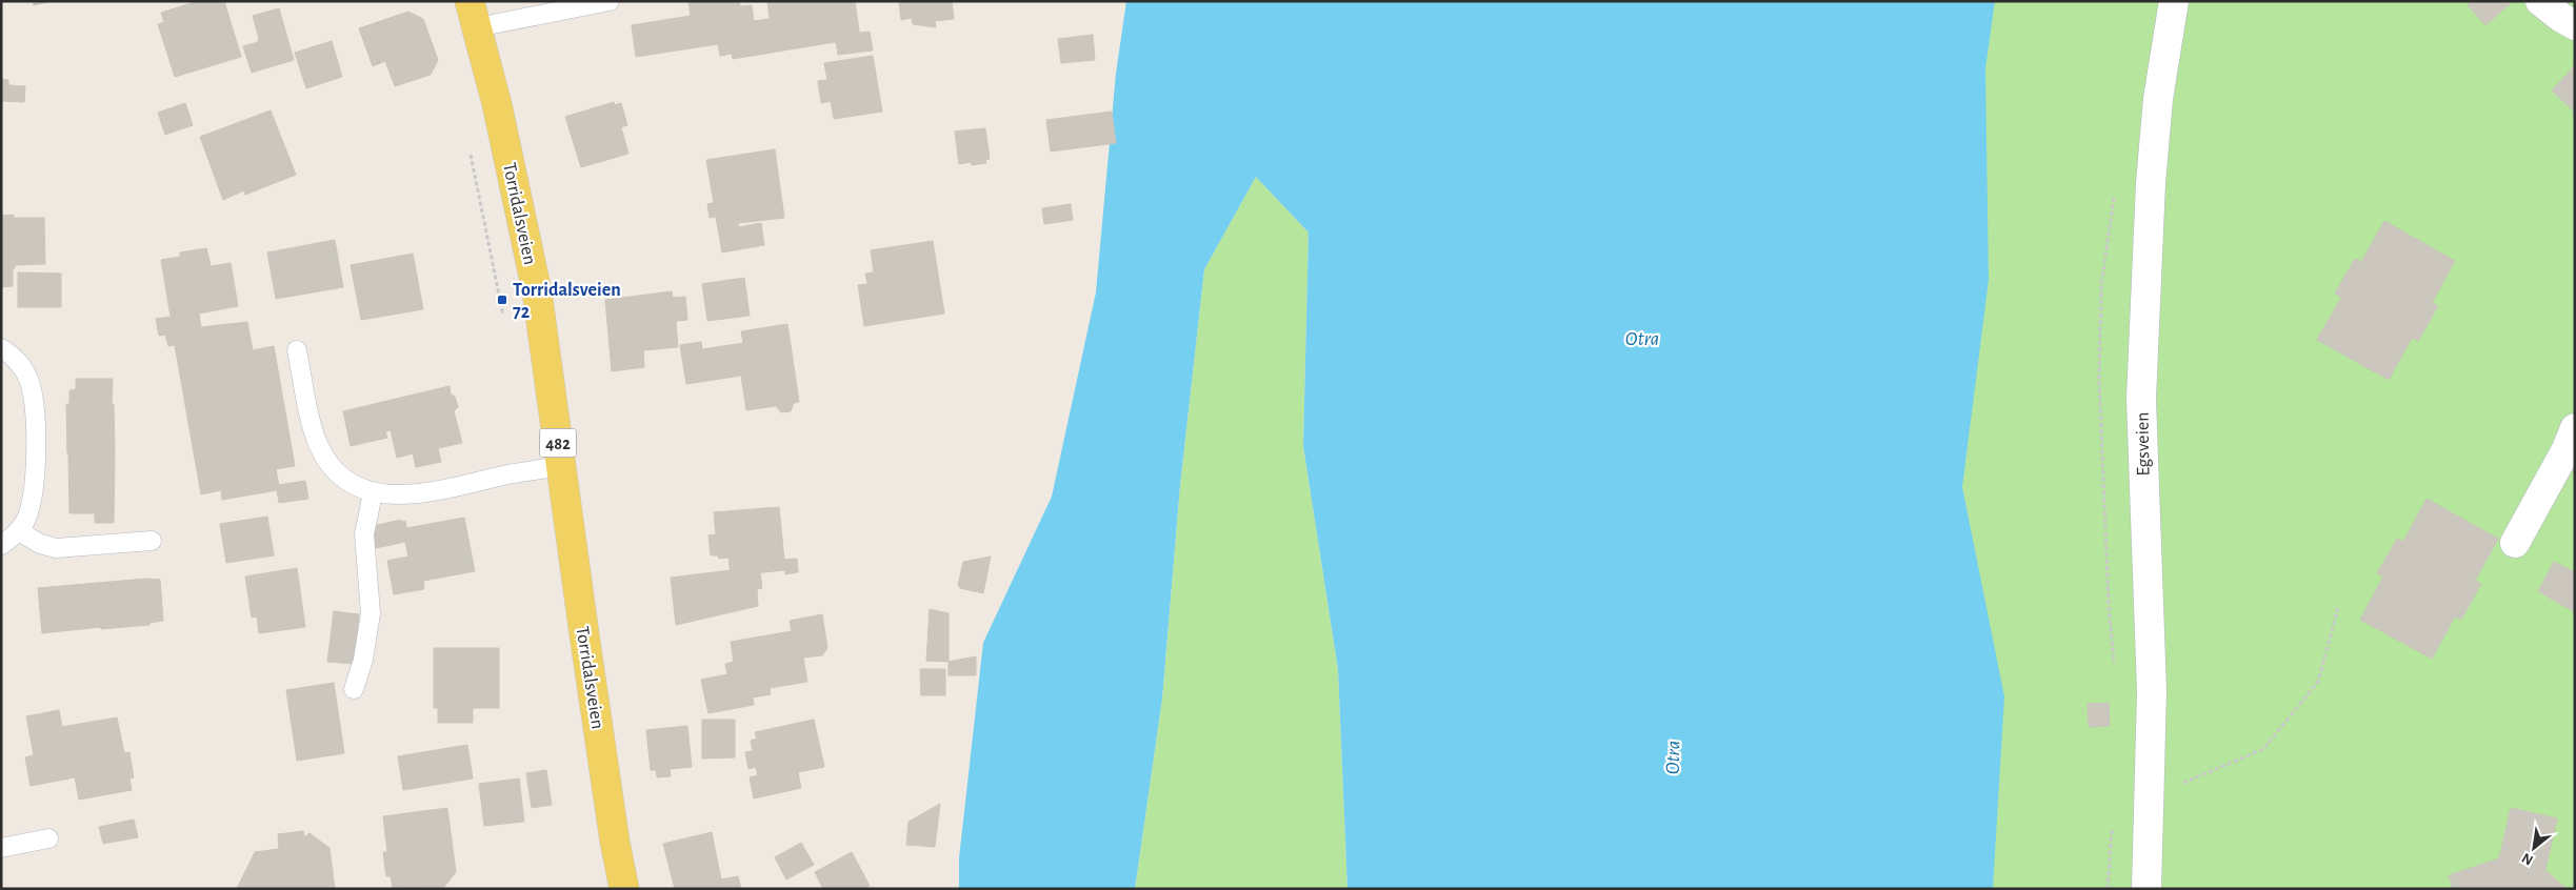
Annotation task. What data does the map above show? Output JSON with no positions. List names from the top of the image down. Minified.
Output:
{"streets":{"main road":["Torridalsveien","482"],"street":["Egsveien"]},"water":["Otra"],"places":{"transit":["Torridalsveien 72"]},"north":"bottom left"}
